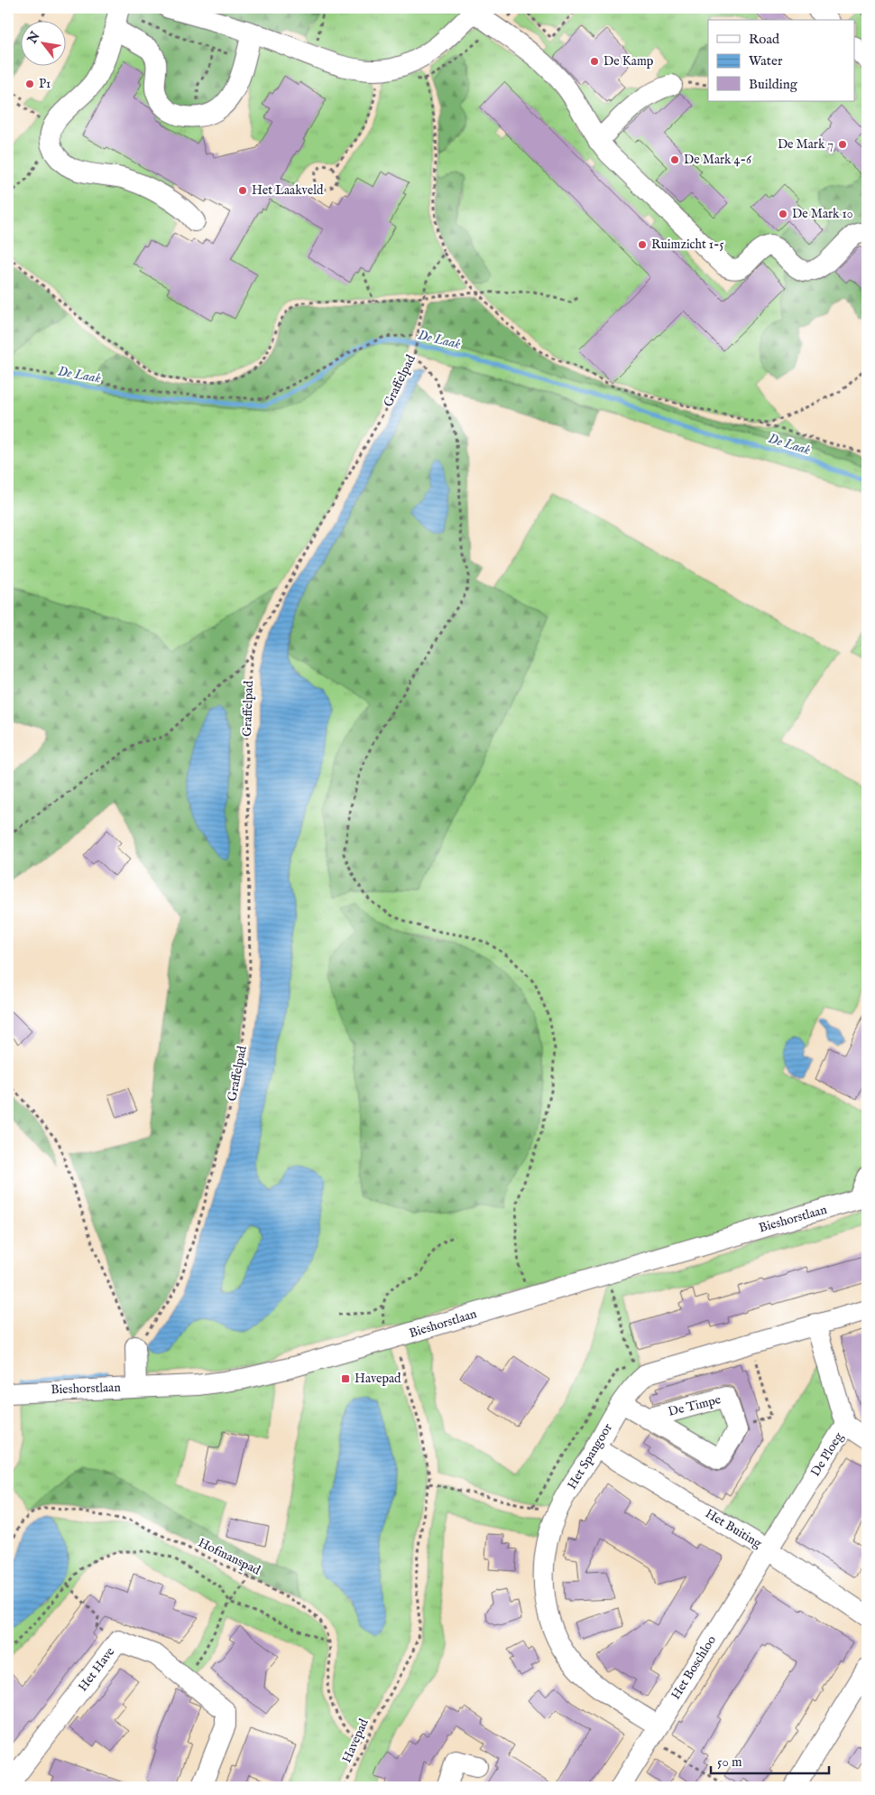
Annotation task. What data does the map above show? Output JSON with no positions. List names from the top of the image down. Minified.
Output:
{"streets":{"street":["Bieshorstlaan","De Timpe","De Ploeg","Het Spangoor","Het Buiting","Het Boschloo","Het Have"],"path":["Graffelpad","Hofmanspad","Havepad"]},"crossings":[["Bieshorstlaan","Havepad"],["De Timpe","Het Spangoor"],["De Ploeg","Het Spangoor"],["De Ploeg","Het Buiting"],["De Ploeg","Het Boschloo"],["Het Spangoor","Het Buiting"],["Het Spangoor","Het Boschloo"],["Het Buiting","Het Boschloo"],["Hofmanspad","Havepad"]],"water":["De Laak"],"places":{"other":["De Kamp","P1","De Mark 7","De Mark 4-6","Het Laakveld","De Mark 10","Ruimzicht 1-5"],"transit":["Havepad"]},"legend":["Road","Water","Building"],"scale_bar":"50 m","north":"top left"}
